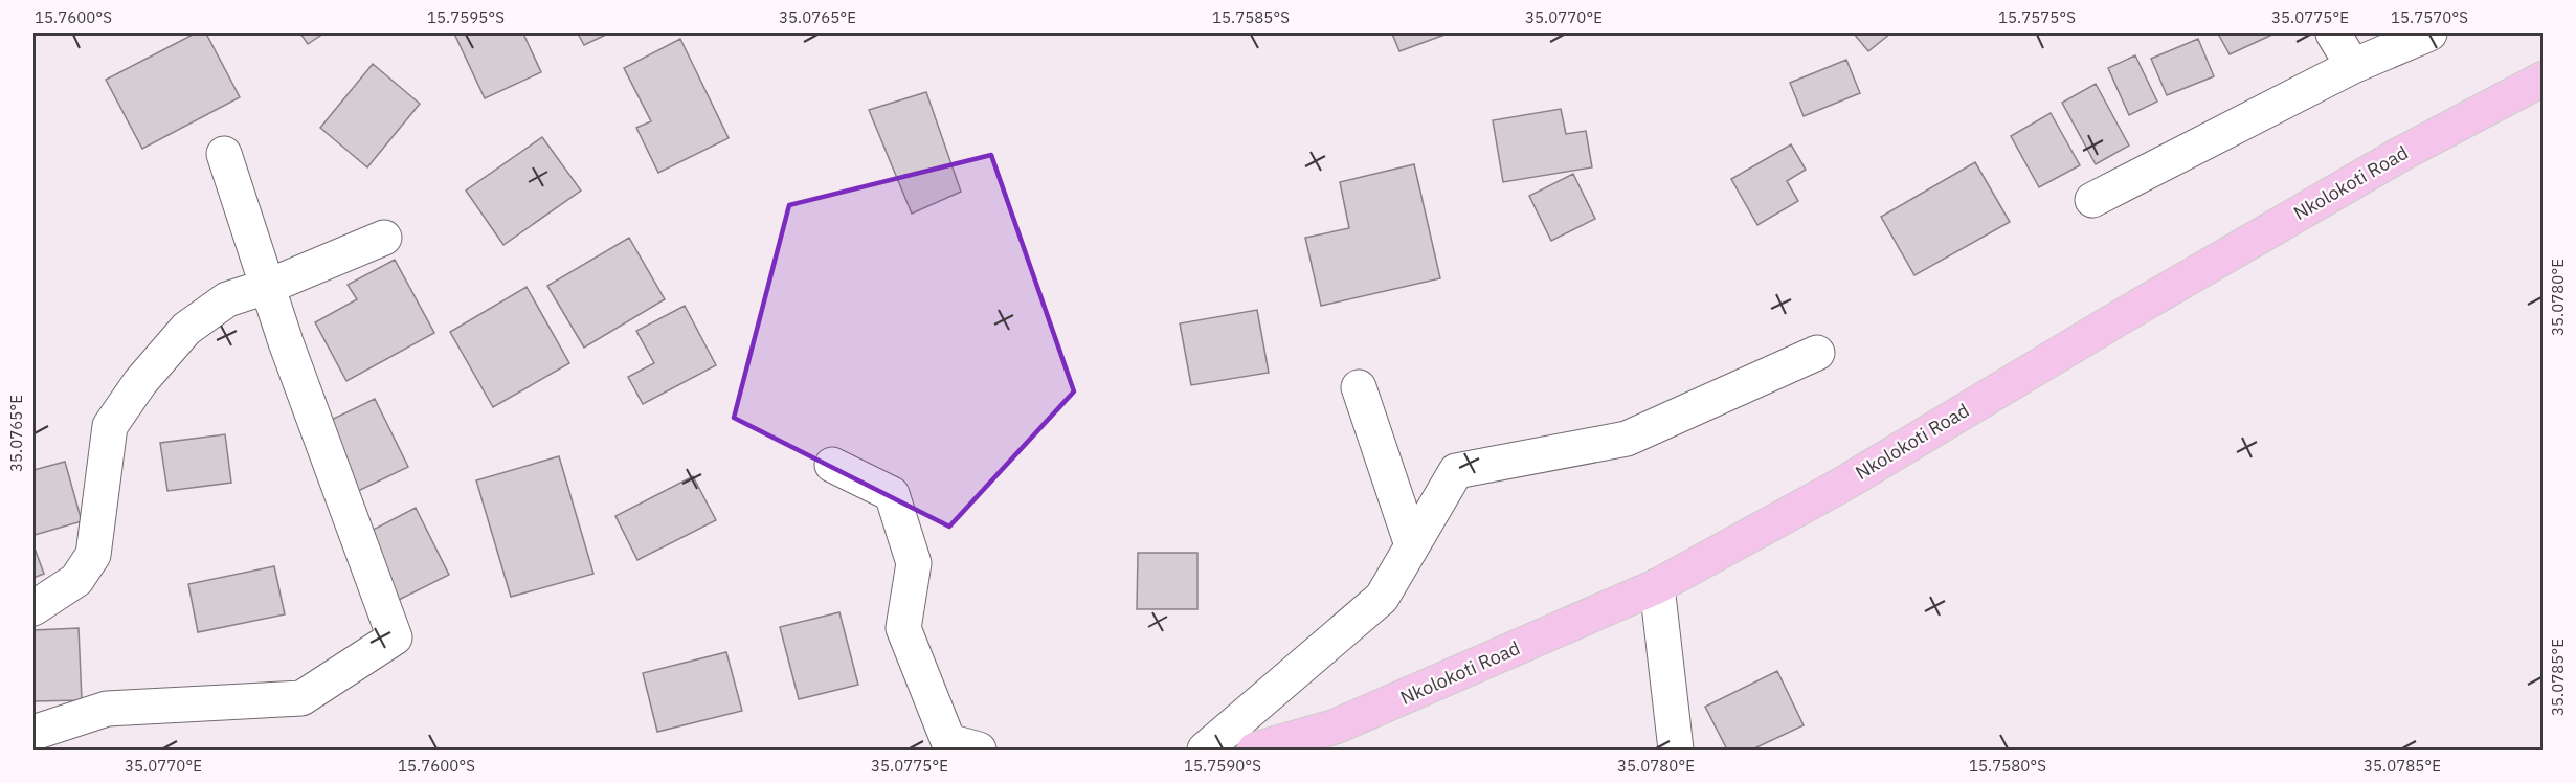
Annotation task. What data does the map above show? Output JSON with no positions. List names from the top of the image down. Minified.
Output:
{"streets":{"main road":["Nkolokoti Road"]},"coordinates":["15.7600°S","15.7595°S","35.0765°E","15.7585°S","35.0770°E","15.7575°S","35.0775°E","15.7570°S","35.0780°E","35.0785°E","15.7590°S","15.7580°S"]}
